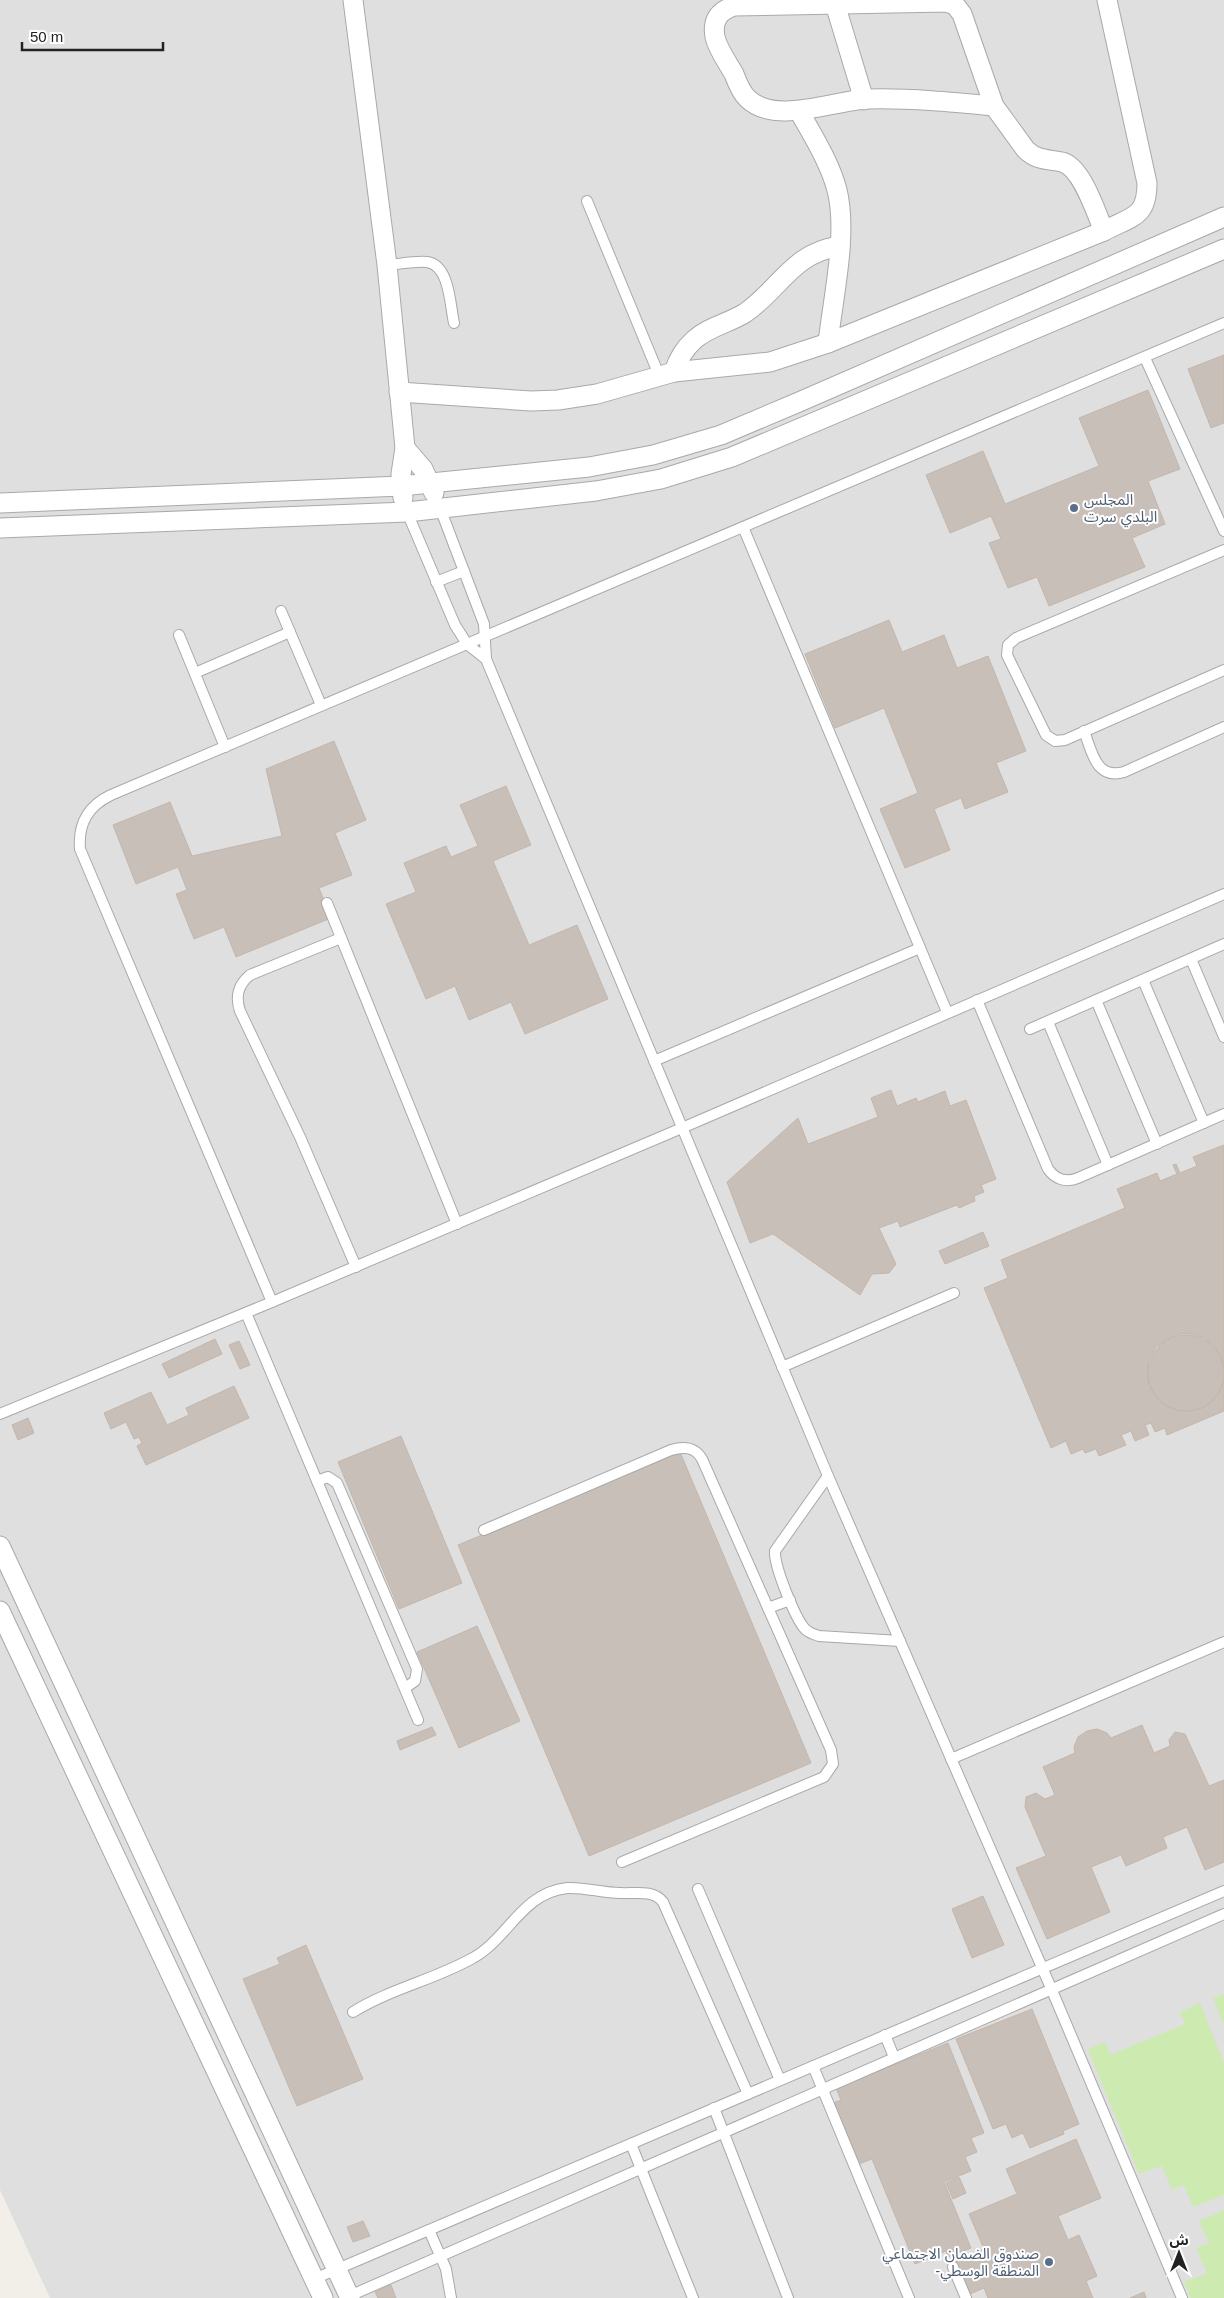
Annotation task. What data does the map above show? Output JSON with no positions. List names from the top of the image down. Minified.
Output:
{"places":["المجلس البلدي سرت","صندوق الضمان الاجتماعي -المنطقة الوسطي"],"scale_bar":"50 m","north":"top"}
